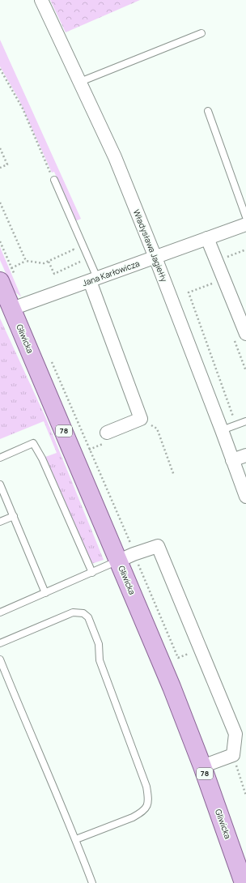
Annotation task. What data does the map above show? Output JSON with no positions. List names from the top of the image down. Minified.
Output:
{"streets":{"main road":["Gliwicka","78"],"street":["Władysława Jagiełły","Jana Karłowicza"]},"crossings":[["Władysława Jagiełły","Jana Karłowicza"],["Jana Karłowicza","Gliwicka"]]}
